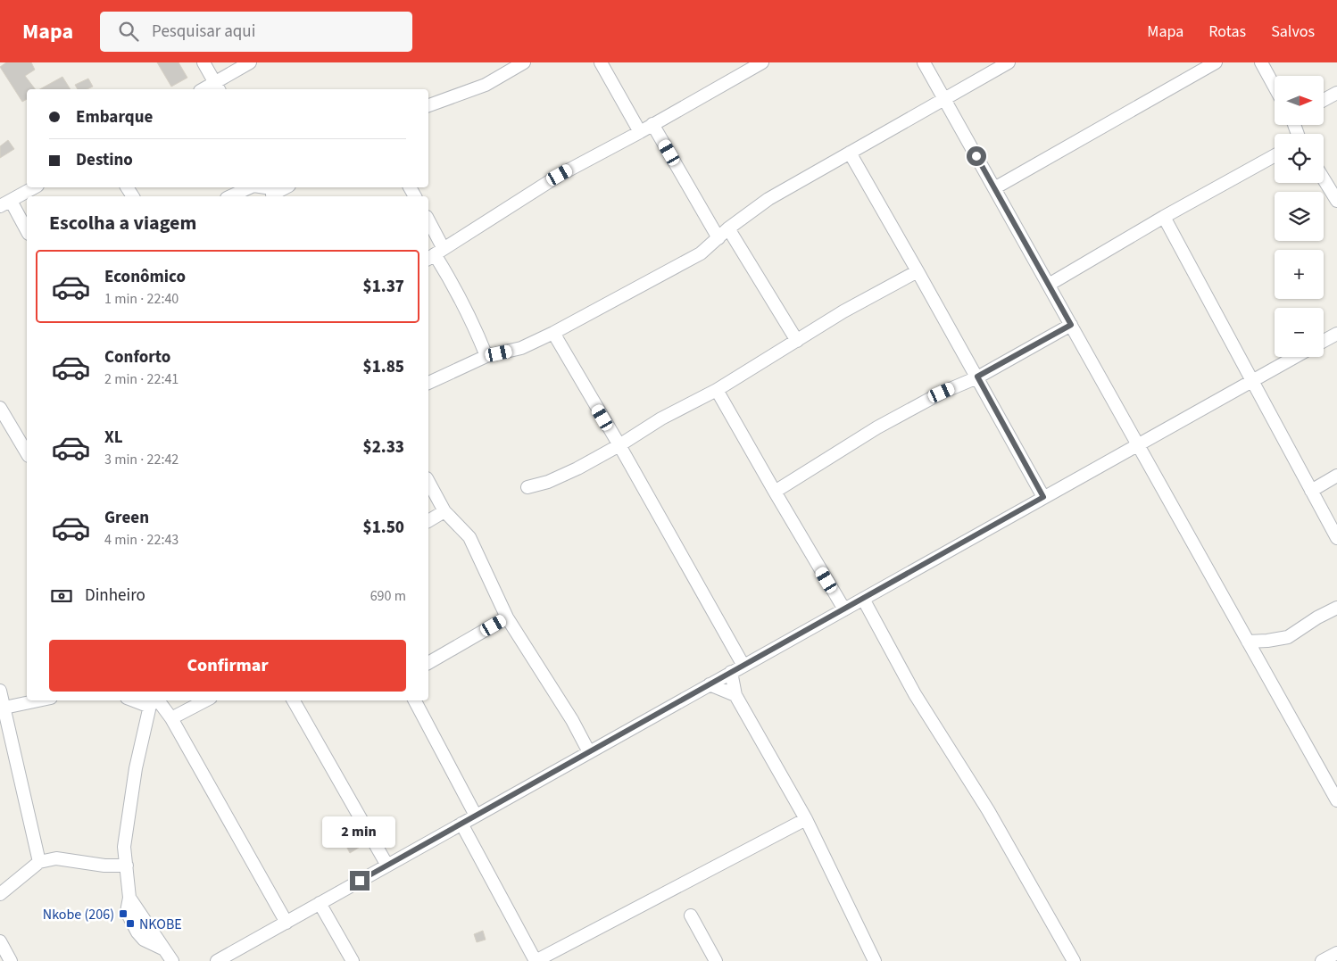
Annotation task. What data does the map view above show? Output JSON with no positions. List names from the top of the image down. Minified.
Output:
{"places":{"transit":["Nkobe (206)","NKOBE"]},"north":"right","page":{"header":"Mapa","search":"Pesquisar aqui","nav":["Mapa","Rotas","Salvos"],"map_buttons":["+","−"],"banner":["Embarque","Destino"],"heading":"Escolha a viagem","list":[{"name":"Econômico","note":"1 min · 22:40","value":"$1.37"},{"name":"Conforto","note":"2 min · 22:41","value":"$1.85"},{"name":"XL","note":"3 min · 22:42","value":"$2.33"},{"name":"Green","note":"4 min · 22:43","value":"$1.50"}],"pay":["Dinheiro","690 m"],"buttons":"Confirmar","bubble":"2 min"}}
